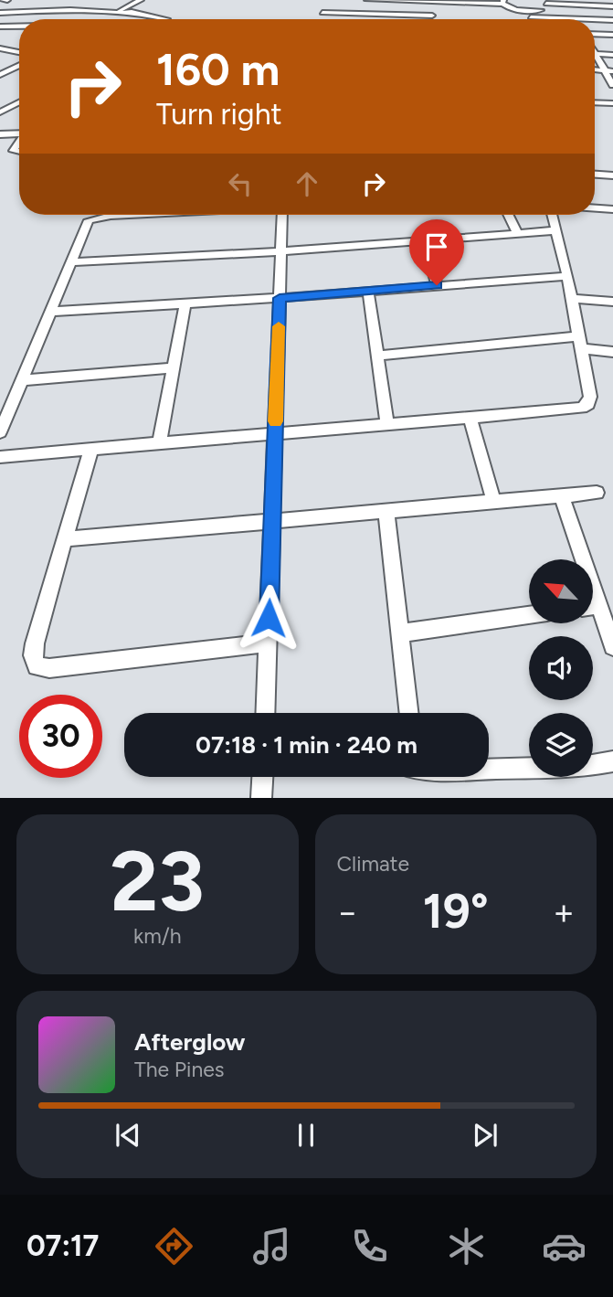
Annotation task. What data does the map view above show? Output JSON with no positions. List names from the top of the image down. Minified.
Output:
{"north":"top left","page":{"turn":["160 m","Turn right"],"limit":"30","trip":"07:18 · 1 min · 240 m","tile":[["23","km/h"],"Climate"],"heat":["−","19°","+"],"song":["Afterglow","The Pines"],"tabs":"07:17"}}
